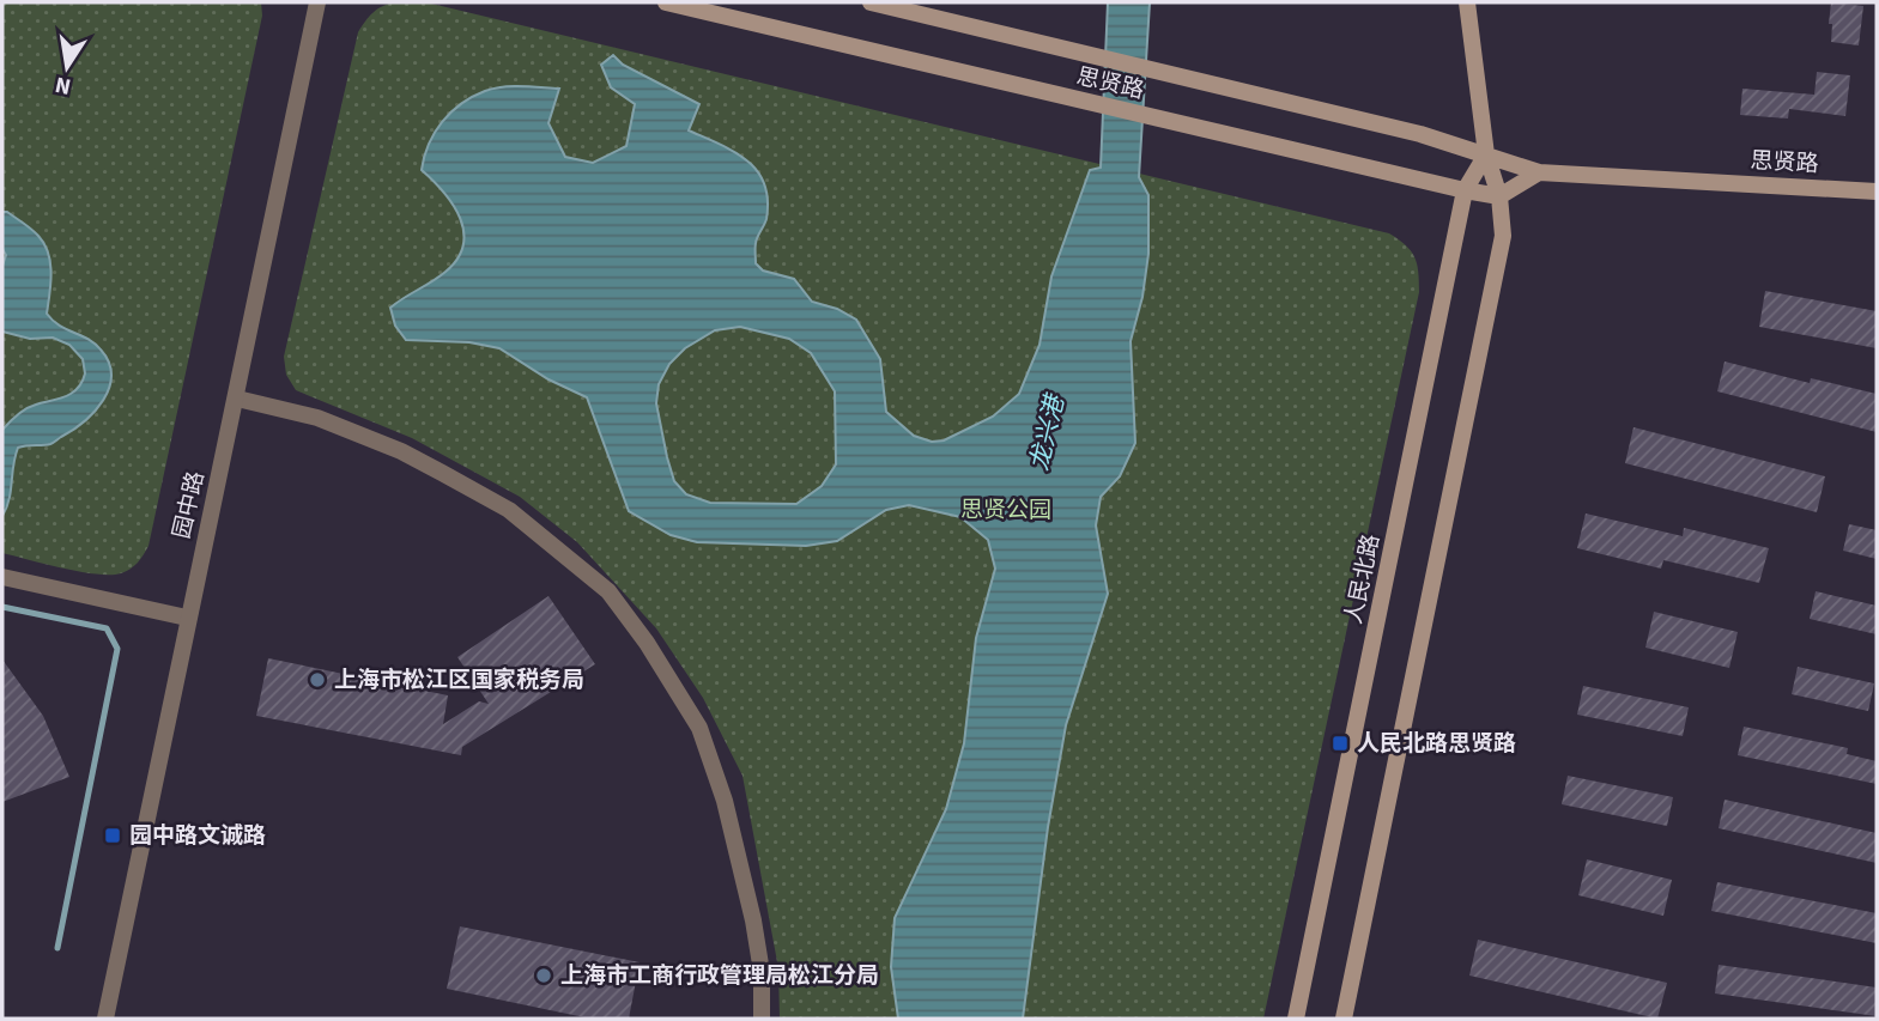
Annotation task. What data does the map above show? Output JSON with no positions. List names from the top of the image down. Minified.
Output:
{"streets":{"main road":["思贤路","人民北路"],"street":["园中路"]},"crossings":[["思贤路","人民北路"]],"water":["龙兴港"],"parks":["思贤公园"],"places":{"other":["上海市松江区国家税务局","上海市工商行政管理局松江分局"],"transit":["人民北路思贤路","园中路文诚路"]},"north":"bottom"}
